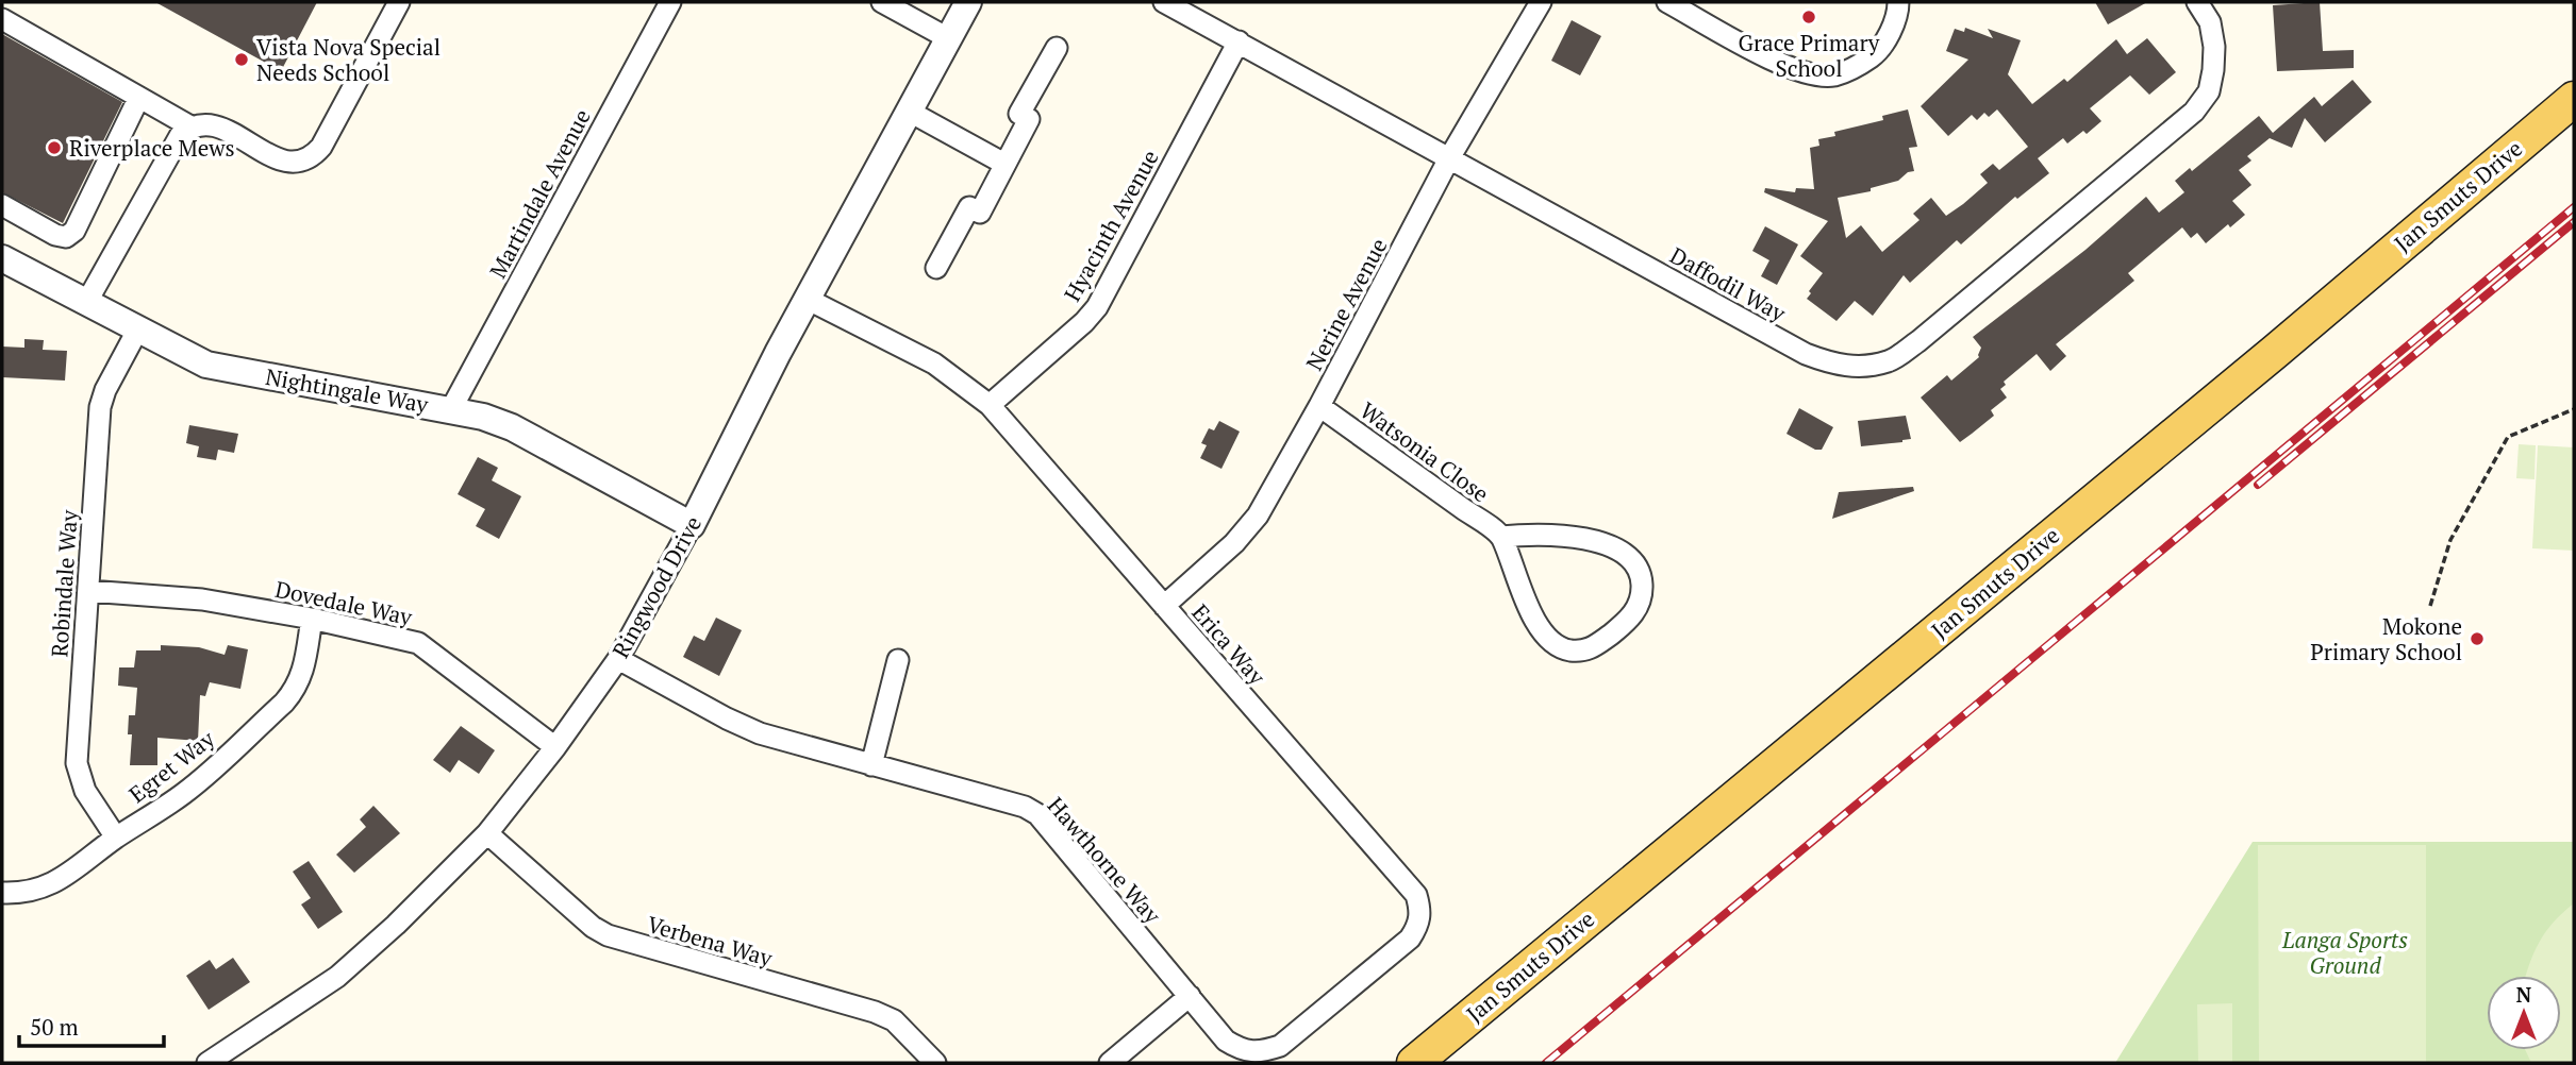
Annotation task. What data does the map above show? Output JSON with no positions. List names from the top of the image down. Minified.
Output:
{"streets":{"main road":["Jan Smuts Drive"],"street":["Martindale Avenue","Hyacinth Avenue","Daffodil Way","Nerine Avenue","Nightingale Way","Watsonia Close","Robindale Way","Ringwood Drive","Dovedale Way","Erica Way","Egret Way","Hawthorne Way","Verbena Way"]},"crossings":[["Martindale Avenue","Nightingale Way"],["Hyacinth Avenue","Daffodil Way"],["Hyacinth Avenue","Erica Way"],["Daffodil Way","Nerine Avenue"],["Nerine Avenue","Watsonia Close"],["Nerine Avenue","Erica Way"],["Nightingale Way","Robindale Way"],["Nightingale Way","Ringwood Drive"],["Robindale Way","Dovedale Way"],["Robindale Way","Egret Way"],["Ringwood Drive","Dovedale Way"],["Ringwood Drive","Erica Way"],["Ringwood Drive","Hawthorne Way"],["Ringwood Drive","Verbena Way"],["Dovedale Way","Egret Way"],["Erica Way","Hawthorne Way"]],"parks":["Langa Sports Ground"],"places":["Grace Primary School","Vista Nova Special Needs School","Riverplace Mews","Mokone Primary School"],"scale_bar":"50 m","north":"top"}
